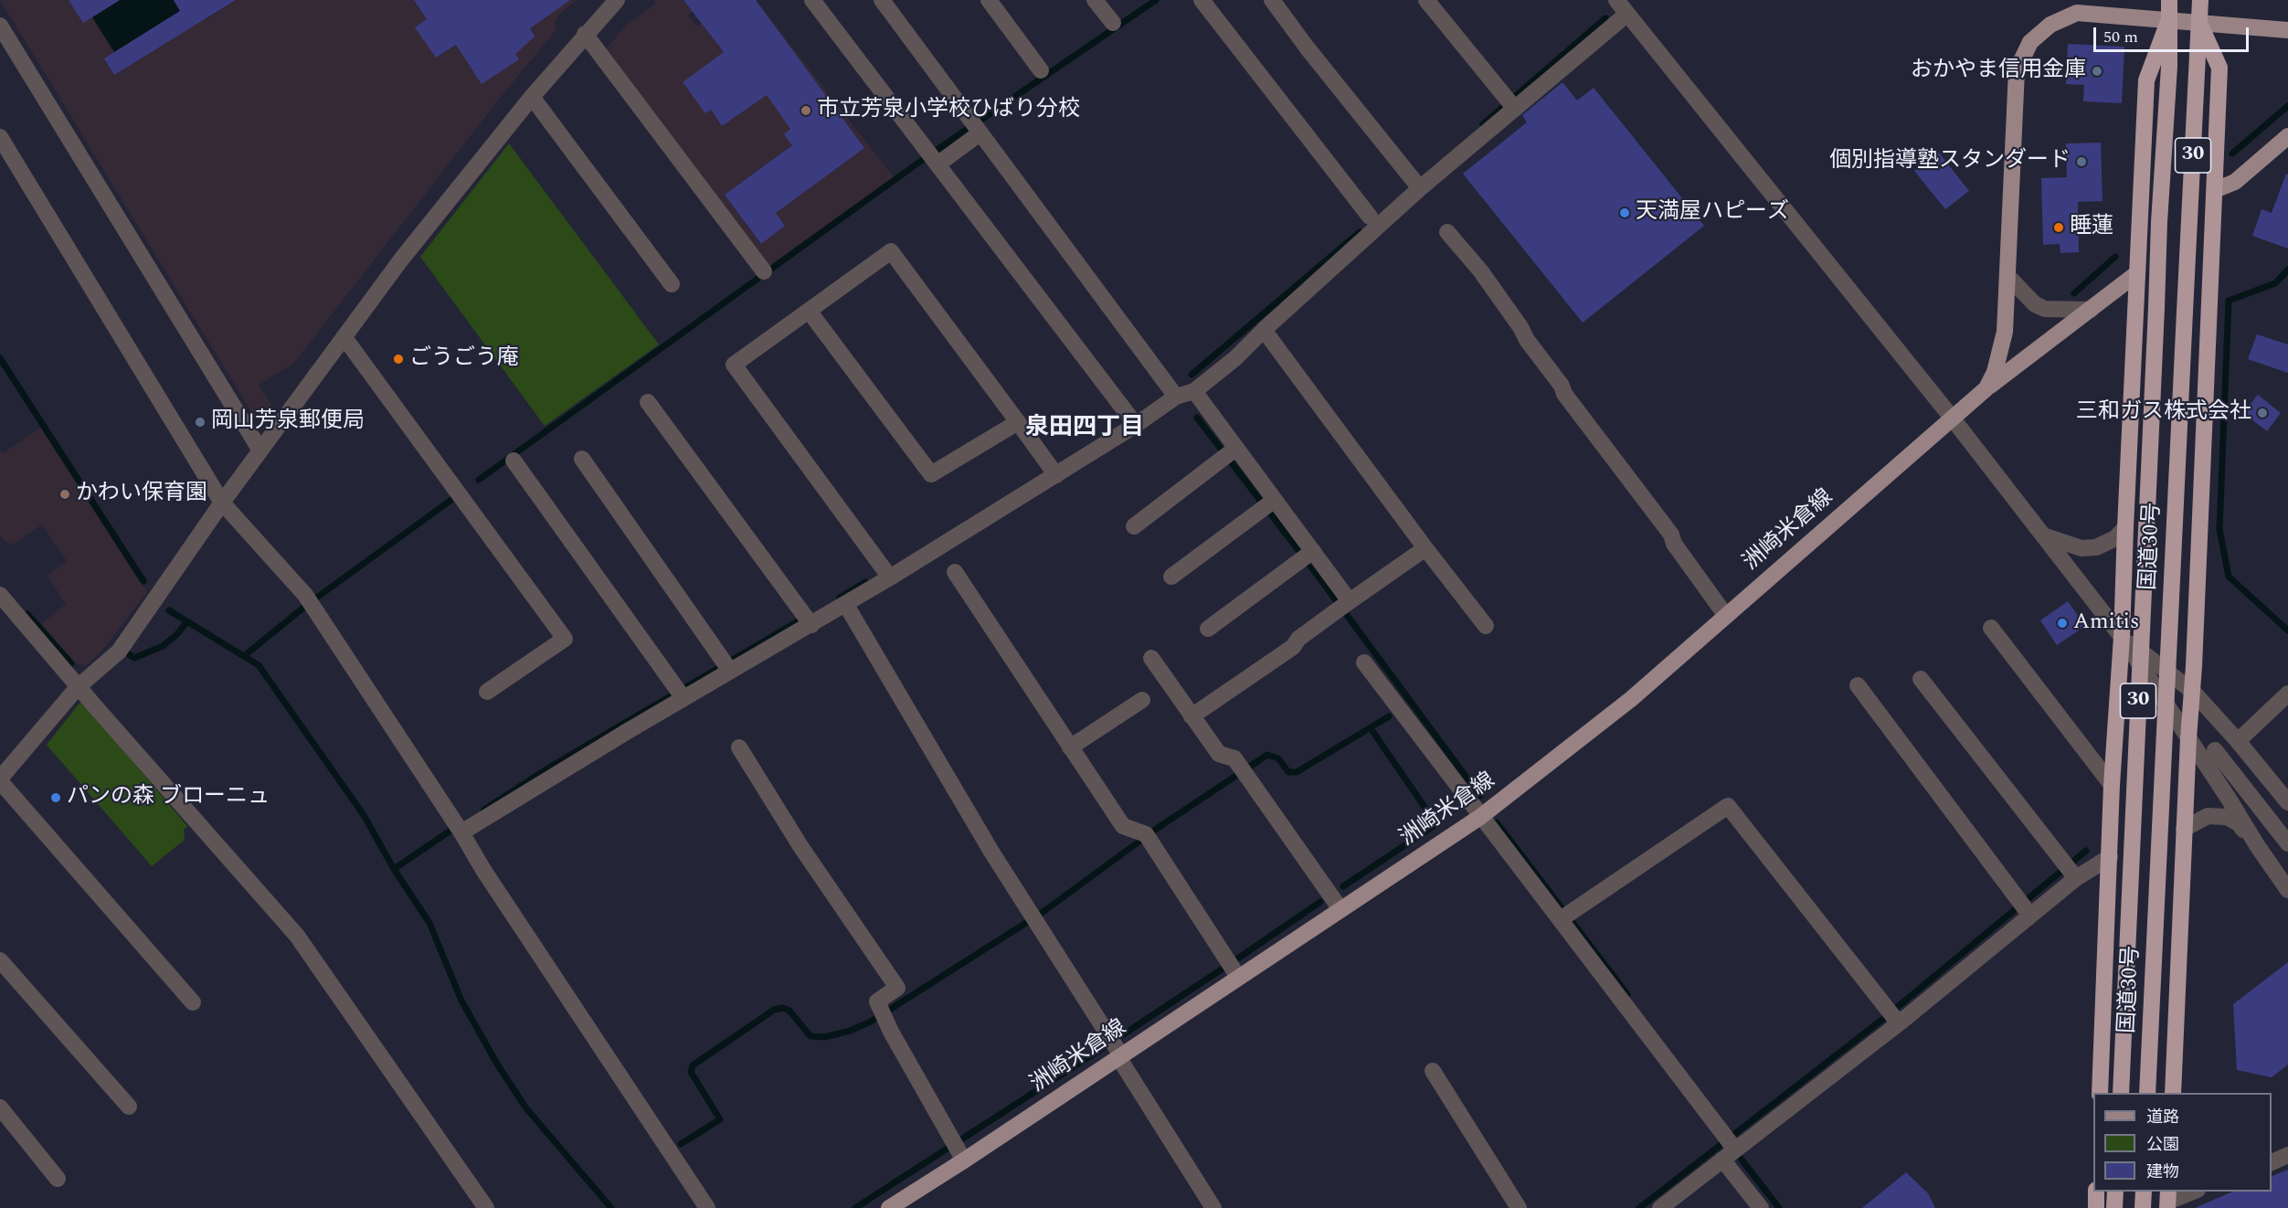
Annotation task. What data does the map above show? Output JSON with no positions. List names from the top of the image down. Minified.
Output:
{"streets":{"highway":["30","国道30号"],"main road":["洲崎米倉線"]},"crossings":[["洲崎米倉線","国道30号"]],"districts":["泉田四丁目"],"places":["おかやま信用金庫","市立芳泉小学校ひばり分校","個別指導塾スタンダード","天満屋ハピーズ","睡蓮","ごうごう庵","三和ガス株式会社","岡山芳泉郵便局","かわい保育園","Amitis","パンの森 ブローニュ"],"legend":["道路","公園","建物"],"scale_bar":"50 m"}
